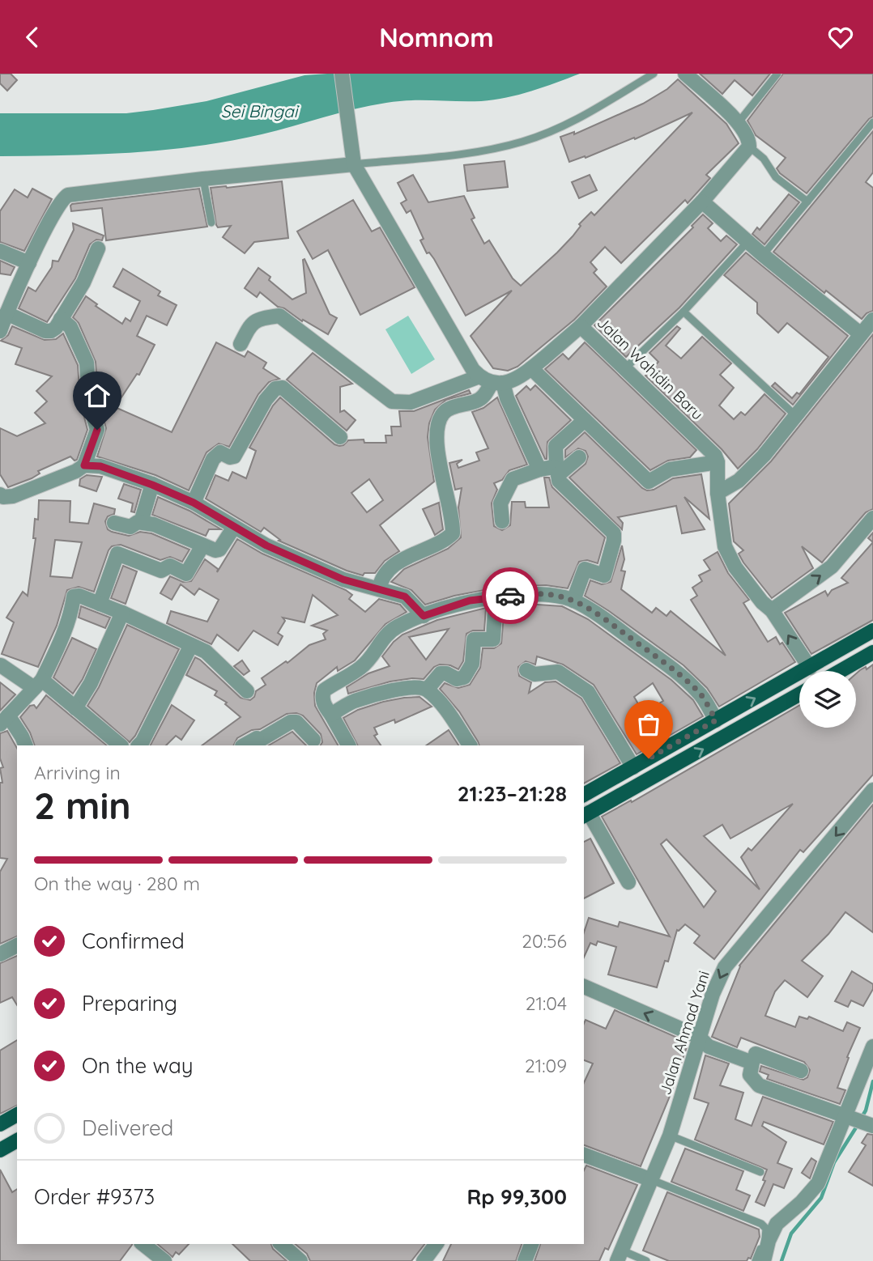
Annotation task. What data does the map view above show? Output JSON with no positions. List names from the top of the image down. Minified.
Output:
{"streets":{"street":["Jalan Wahidin Baru","Jalan Ahmad Yani"]},"one_way":["Jalan Ahmad Yani"],"water":["Sei Bingai"],"page":{"header":"Nomnom","heading":["2 min","Arriving in","21:23–21:28"],"panel":["Order #9373","Rp 99,300"],"bar":"On the way · 280 m","list":[["Confirmed","20:56"],["Preparing","21:04"],["On the way","21:09"],"Delivered"]}}
